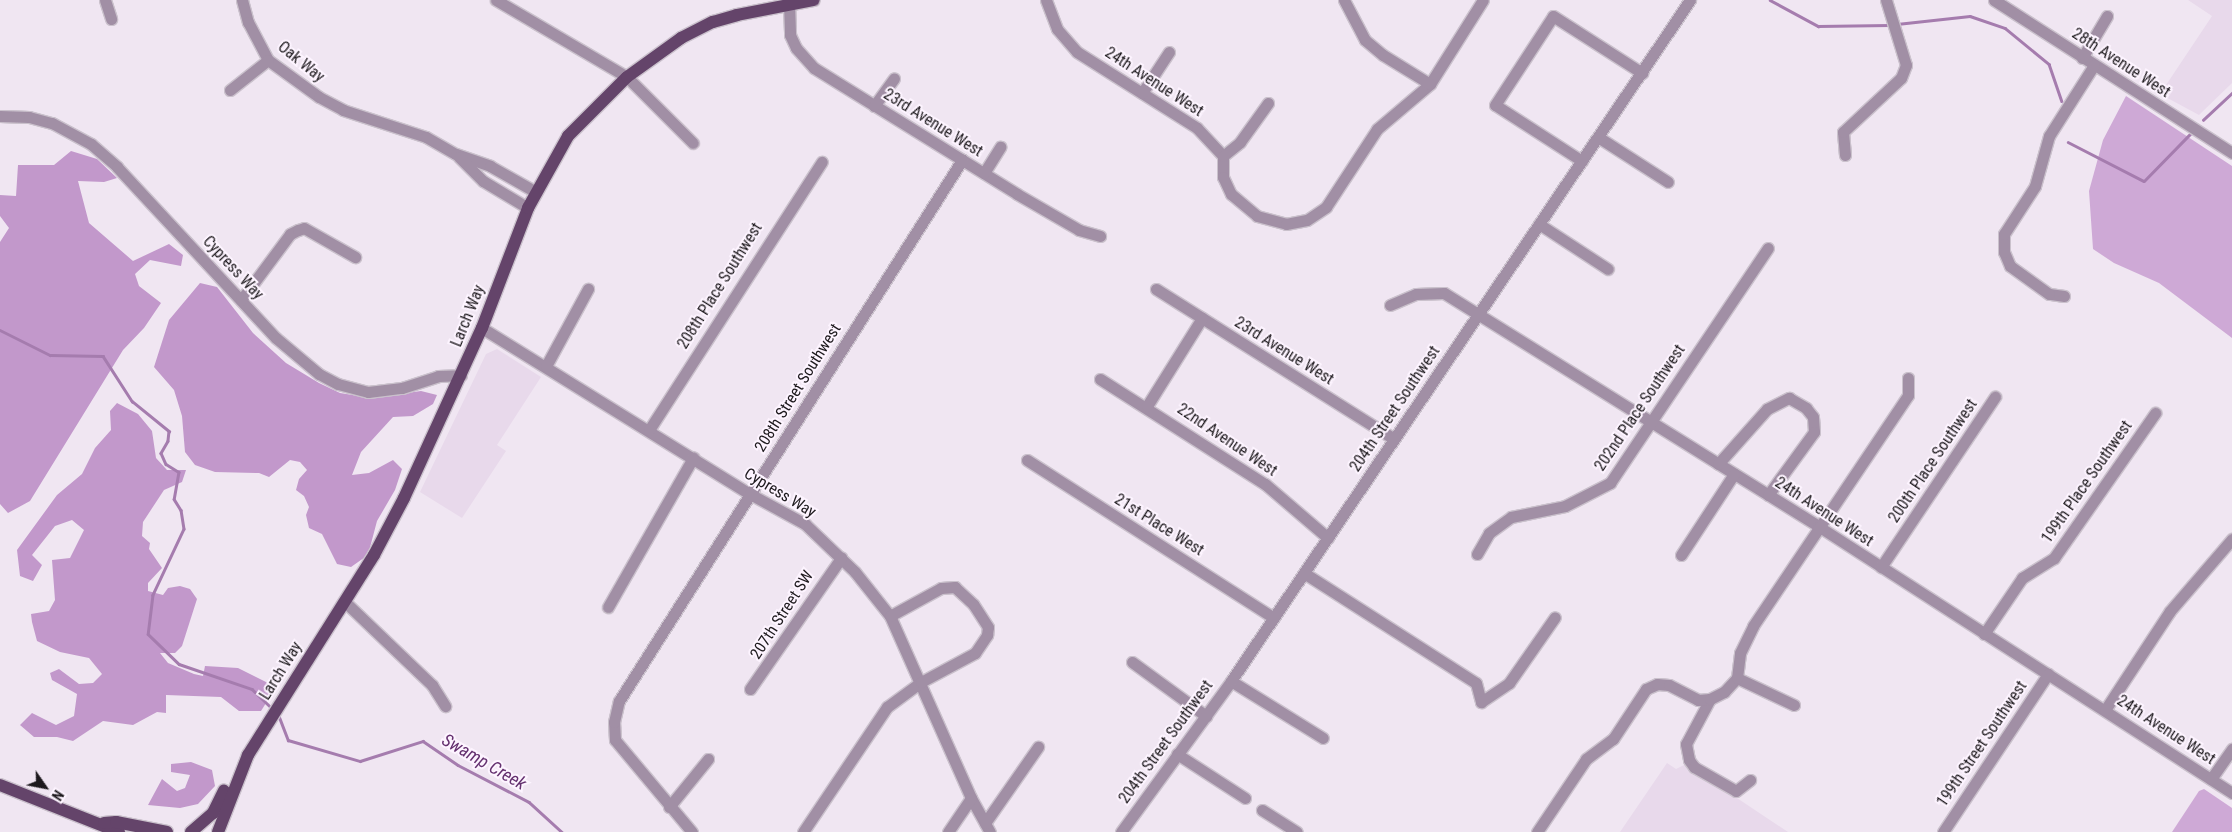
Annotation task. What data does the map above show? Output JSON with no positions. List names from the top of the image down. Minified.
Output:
{"streets":{"main road":["Larch Way"],"street":["Oak Way","28th Avenue West","24th Avenue West","23rd Avenue West","Cypress Way","208th Place Southwest","208th Street Southwest","202nd Place Southwest","204th Street Southwest","22nd Avenue West","200th Place Southwest","199th Place Southwest","21st Place West","207th Street SW","199th Street Southwest"]},"crossings":[["24th Avenue West","202nd Place Southwest"],["24th Avenue West","204th Street Southwest"],["24th Avenue West","200th Place Southwest"],["24th Avenue West","199th Place Southwest"],["24th Avenue West","199th Street Southwest"],["23rd Avenue West","Larch Way"],["23rd Avenue West","208th Street Southwest"],["23rd Avenue West","204th Street Southwest"],["Cypress Way","208th Place Southwest"],["Cypress Way","Larch Way"],["Cypress Way","208th Street Southwest"],["Cypress Way","207th Street SW"],["204th Street Southwest","22nd Avenue West"],["204th Street Southwest","21st Place West"]],"water":["Swamp Creek"],"north":"bottom right"}
